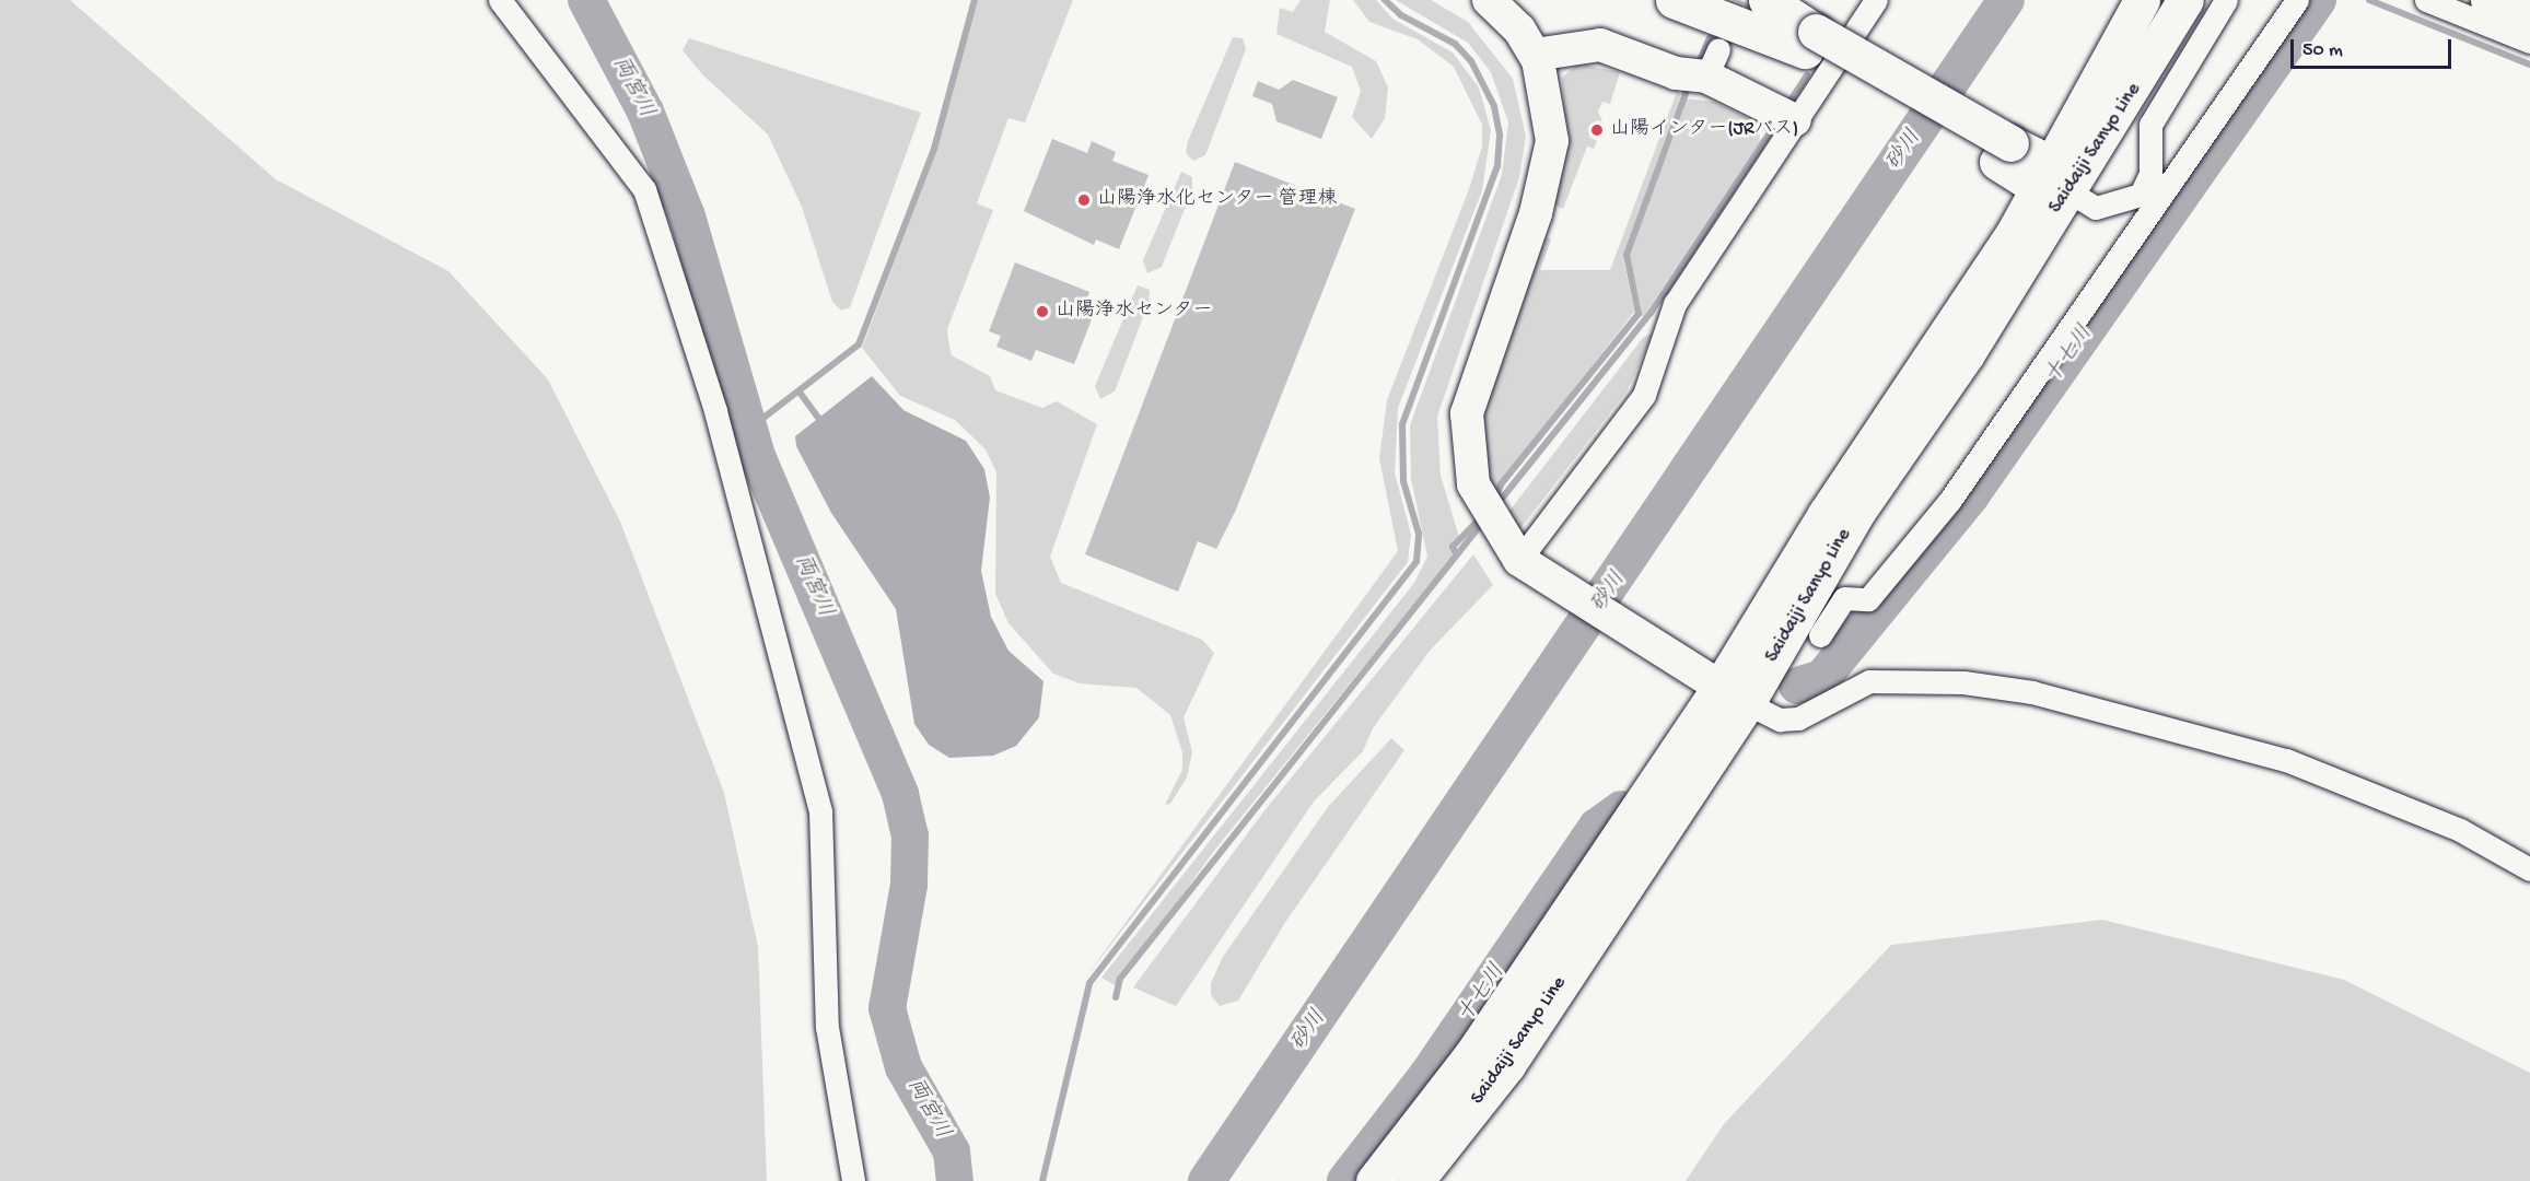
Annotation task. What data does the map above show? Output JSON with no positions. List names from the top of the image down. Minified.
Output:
{"streets":{"main road":["Saidaiji Sanyo Line"]},"water":["両宮川","砂川","十七川"],"places":["山陽インター(JRバス)","山陽浄水化センター 管理棟","山陽浄水センター"],"scale_bar":"50 m"}
